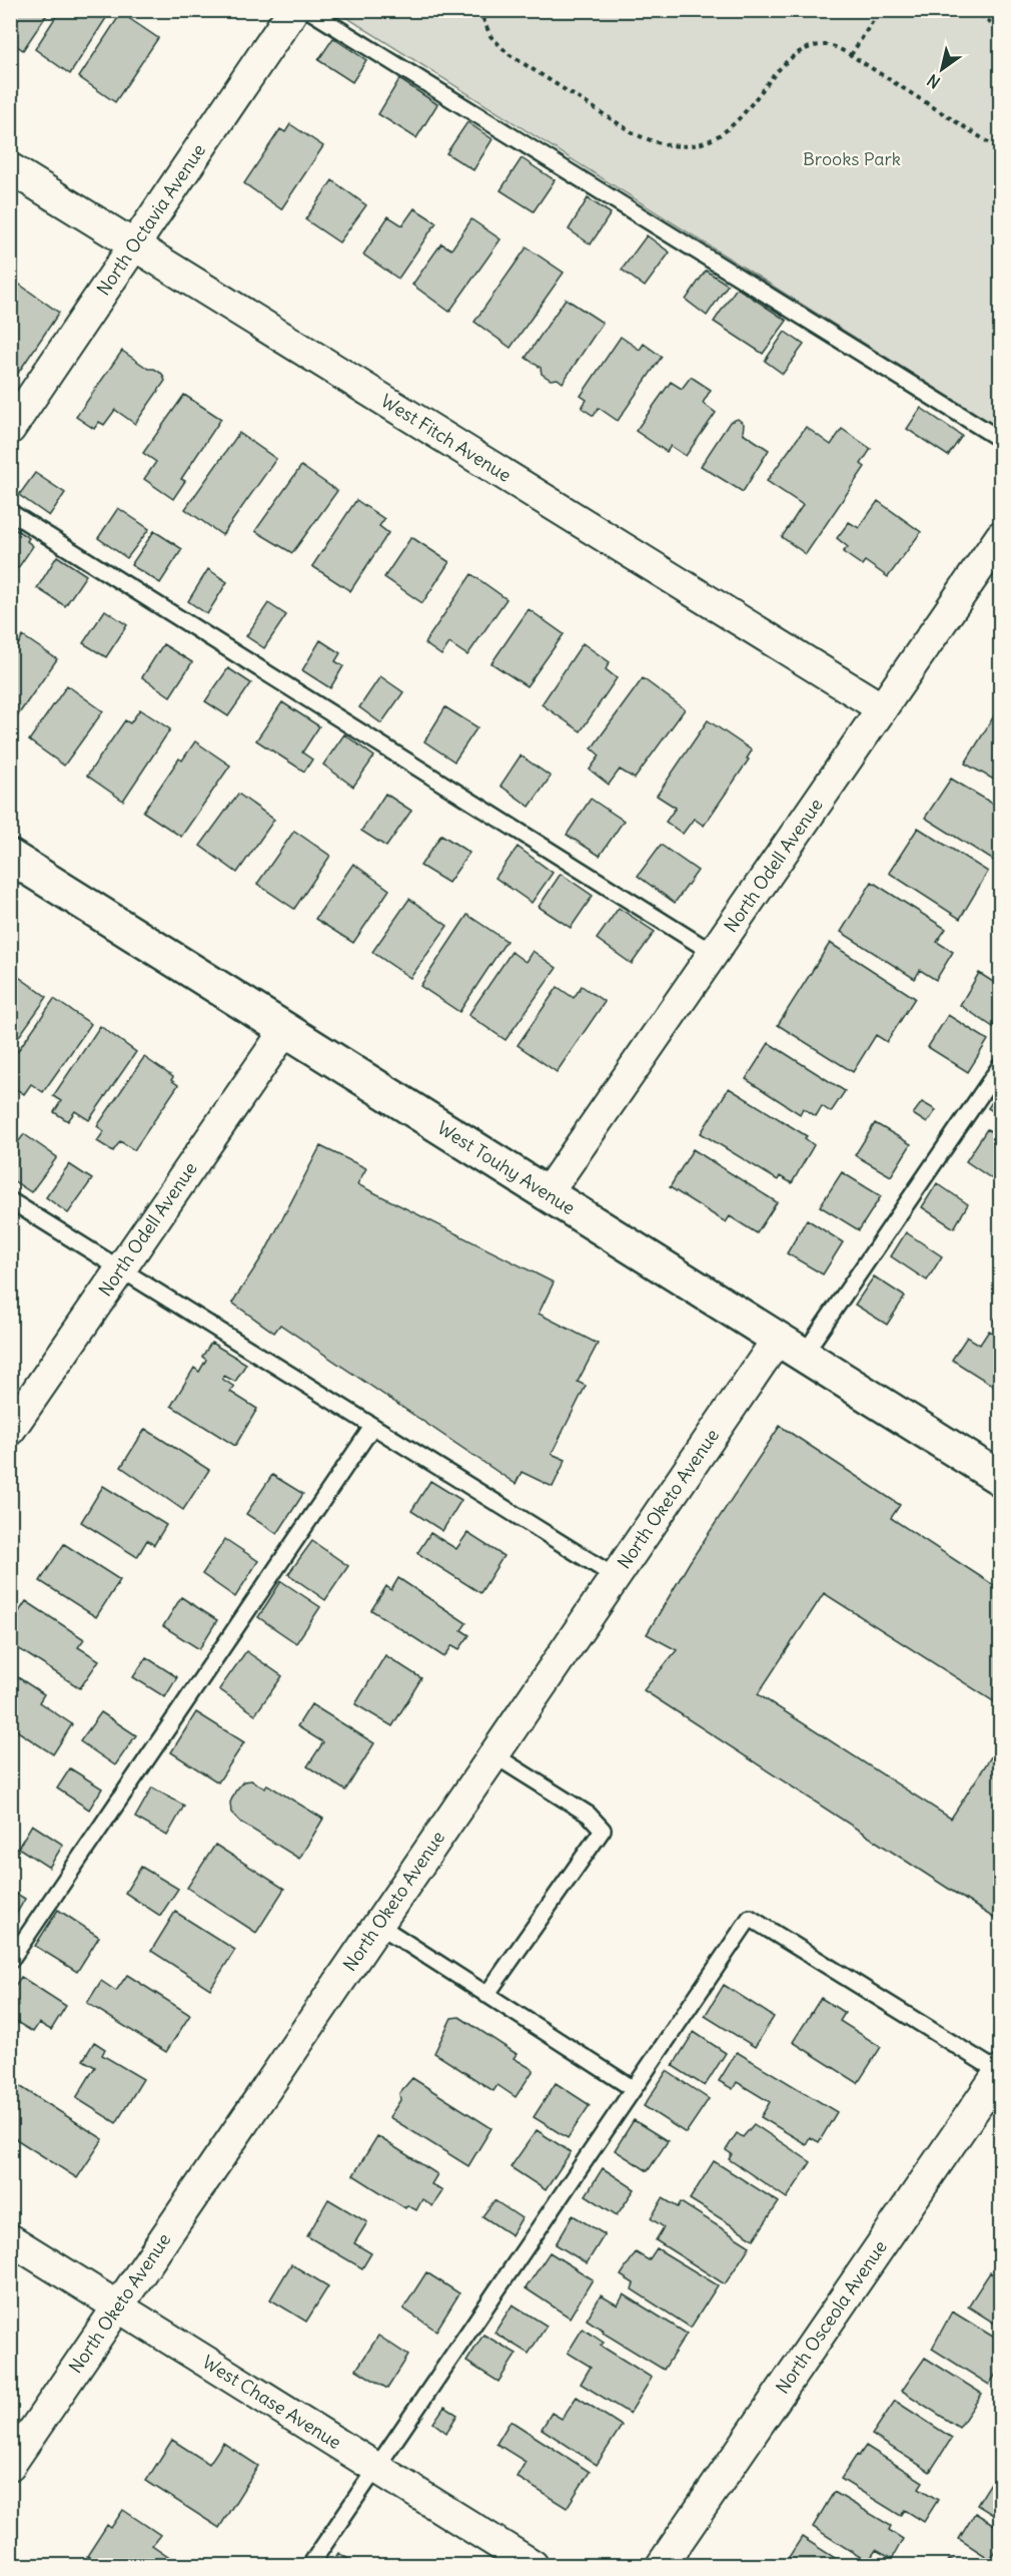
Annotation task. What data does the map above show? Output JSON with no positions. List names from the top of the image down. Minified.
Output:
{"streets":{"main road":["West Touhy Avenue"],"street":["North Octavia Avenue","West Fitch Avenue","North Odell Avenue","North Oketo Avenue","North Osceola Avenue","West Chase Avenue"]},"crossings":[["North Octavia Avenue","West Fitch Avenue"],["West Fitch Avenue","North Odell Avenue"],["North Odell Avenue","West Touhy Avenue"],["West Touhy Avenue","North Oketo Avenue"],["North Oketo Avenue","West Chase Avenue"]],"parks":["Brooks Park"],"north":"bottom left"}
